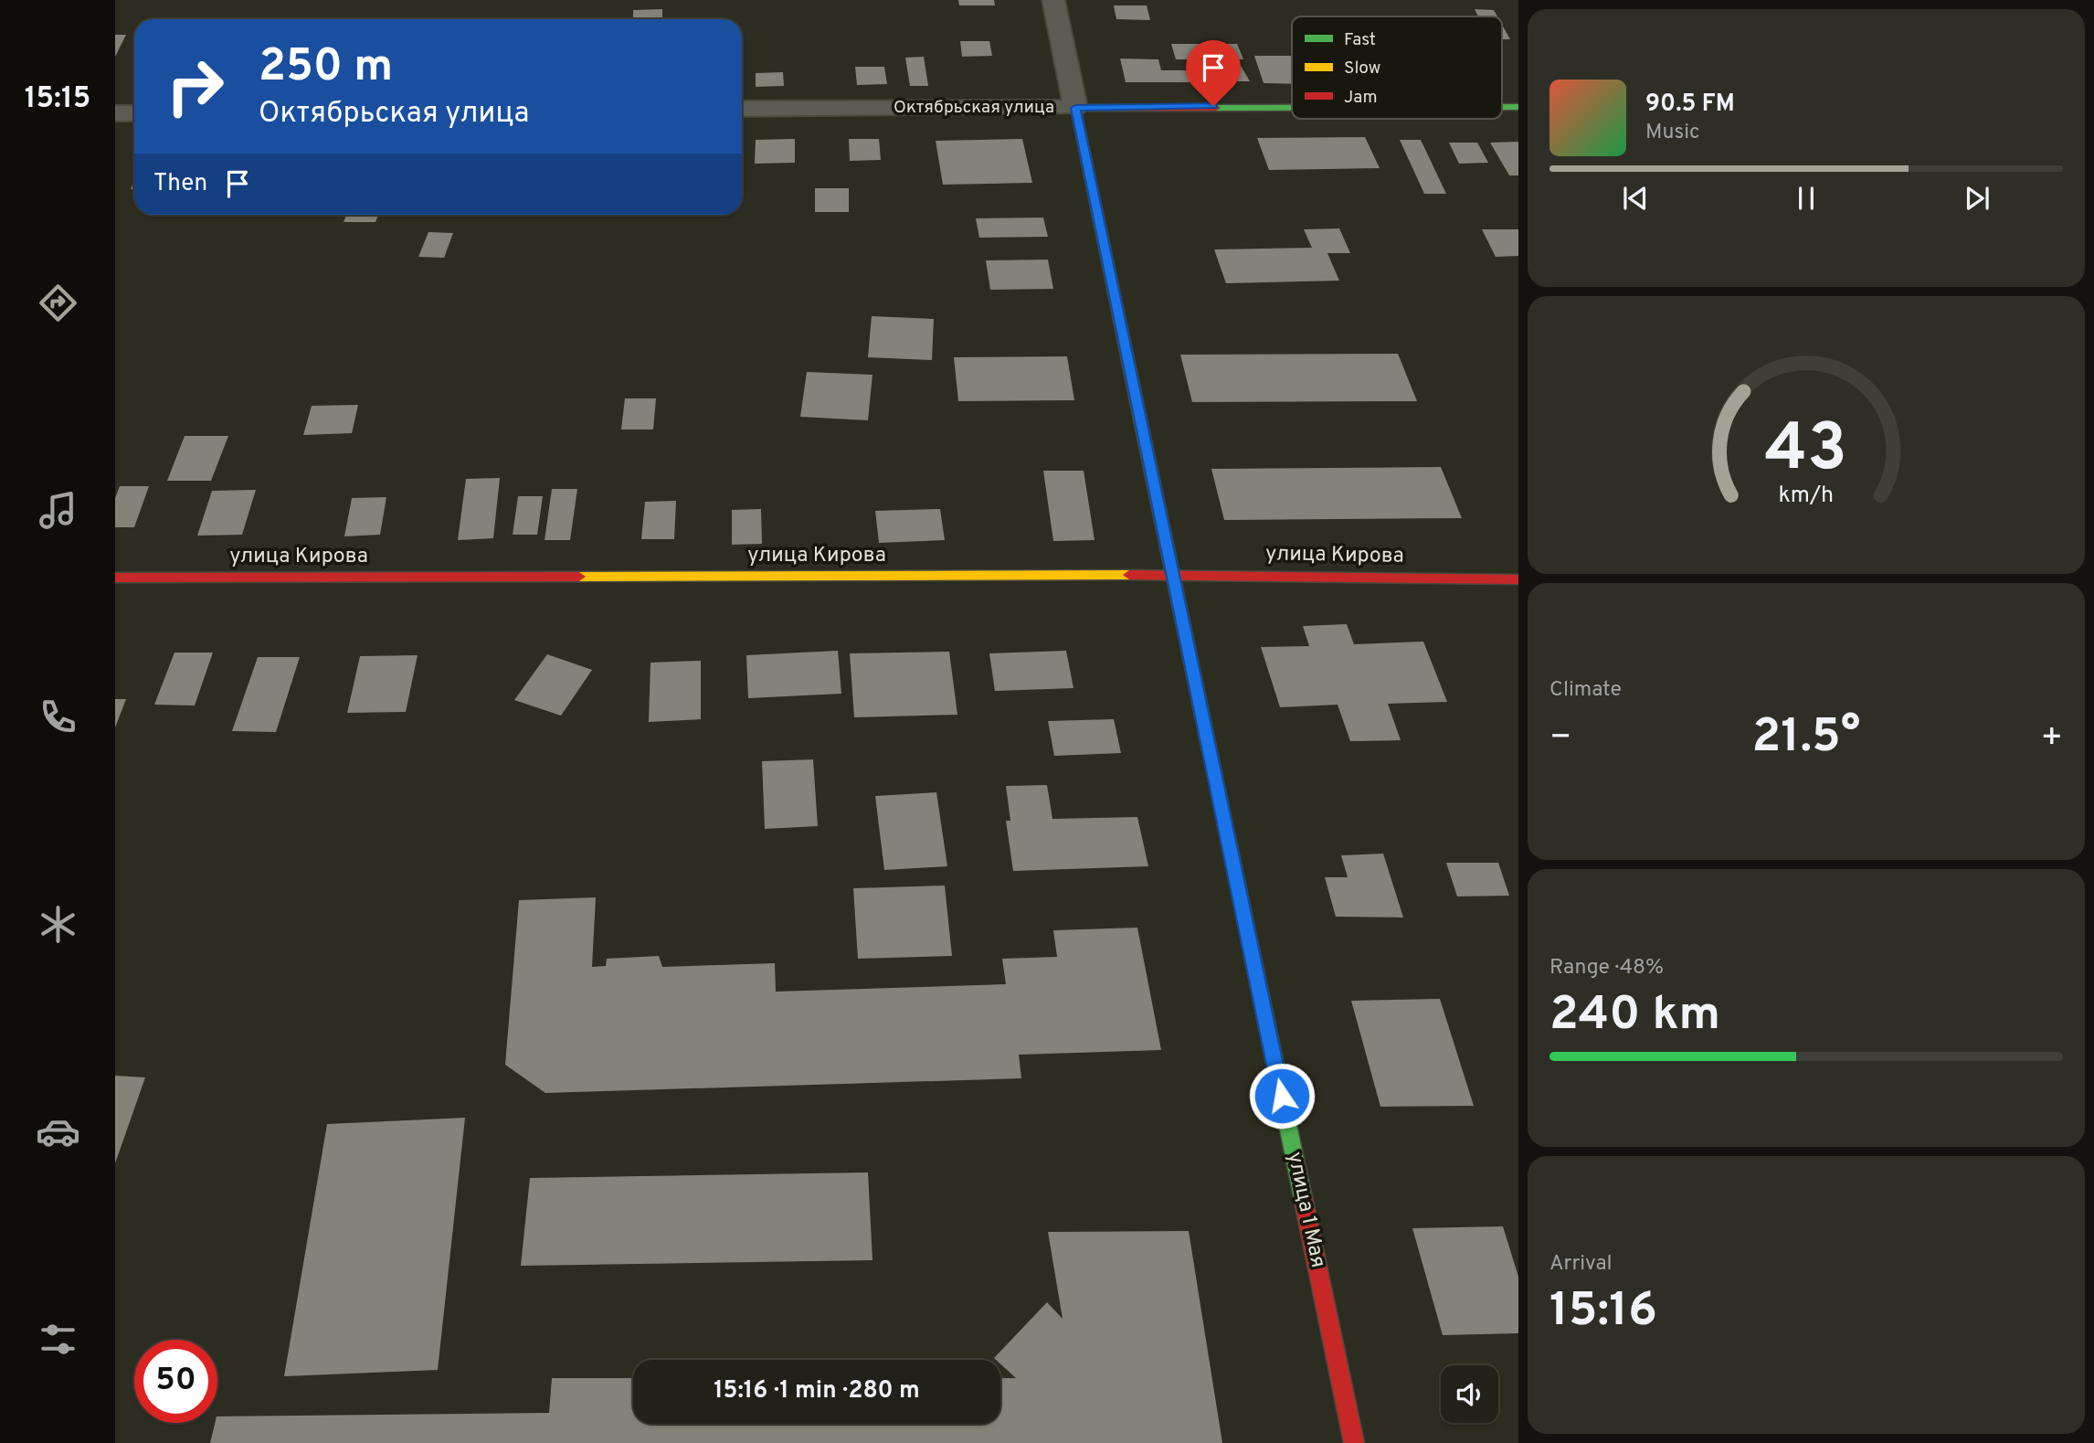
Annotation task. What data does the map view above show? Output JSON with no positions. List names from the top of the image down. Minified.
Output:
{"streets":{"main road":["Октябрьская улица","улица Кирова","улица 1 Мая"]},"crossings":[["Октябрьская улица","улица 1 Мая"],["улица Кирова","улица 1 Мая"]],"legend":["Fast","Slow","Jam"],"page":{"tabs":"15:15","turn":["250 m","Октябрьская улица"],"song":["90.5 FM","Music"],"then":"Then","tile":["Climate",["Range · 48%","240 km"],["Arrival","15:16"]],"heat":["−","21.5°","+"],"limit":"50","trip":"15:16 · 1 min · 280 m","gauge":["43","km/h"]}}
